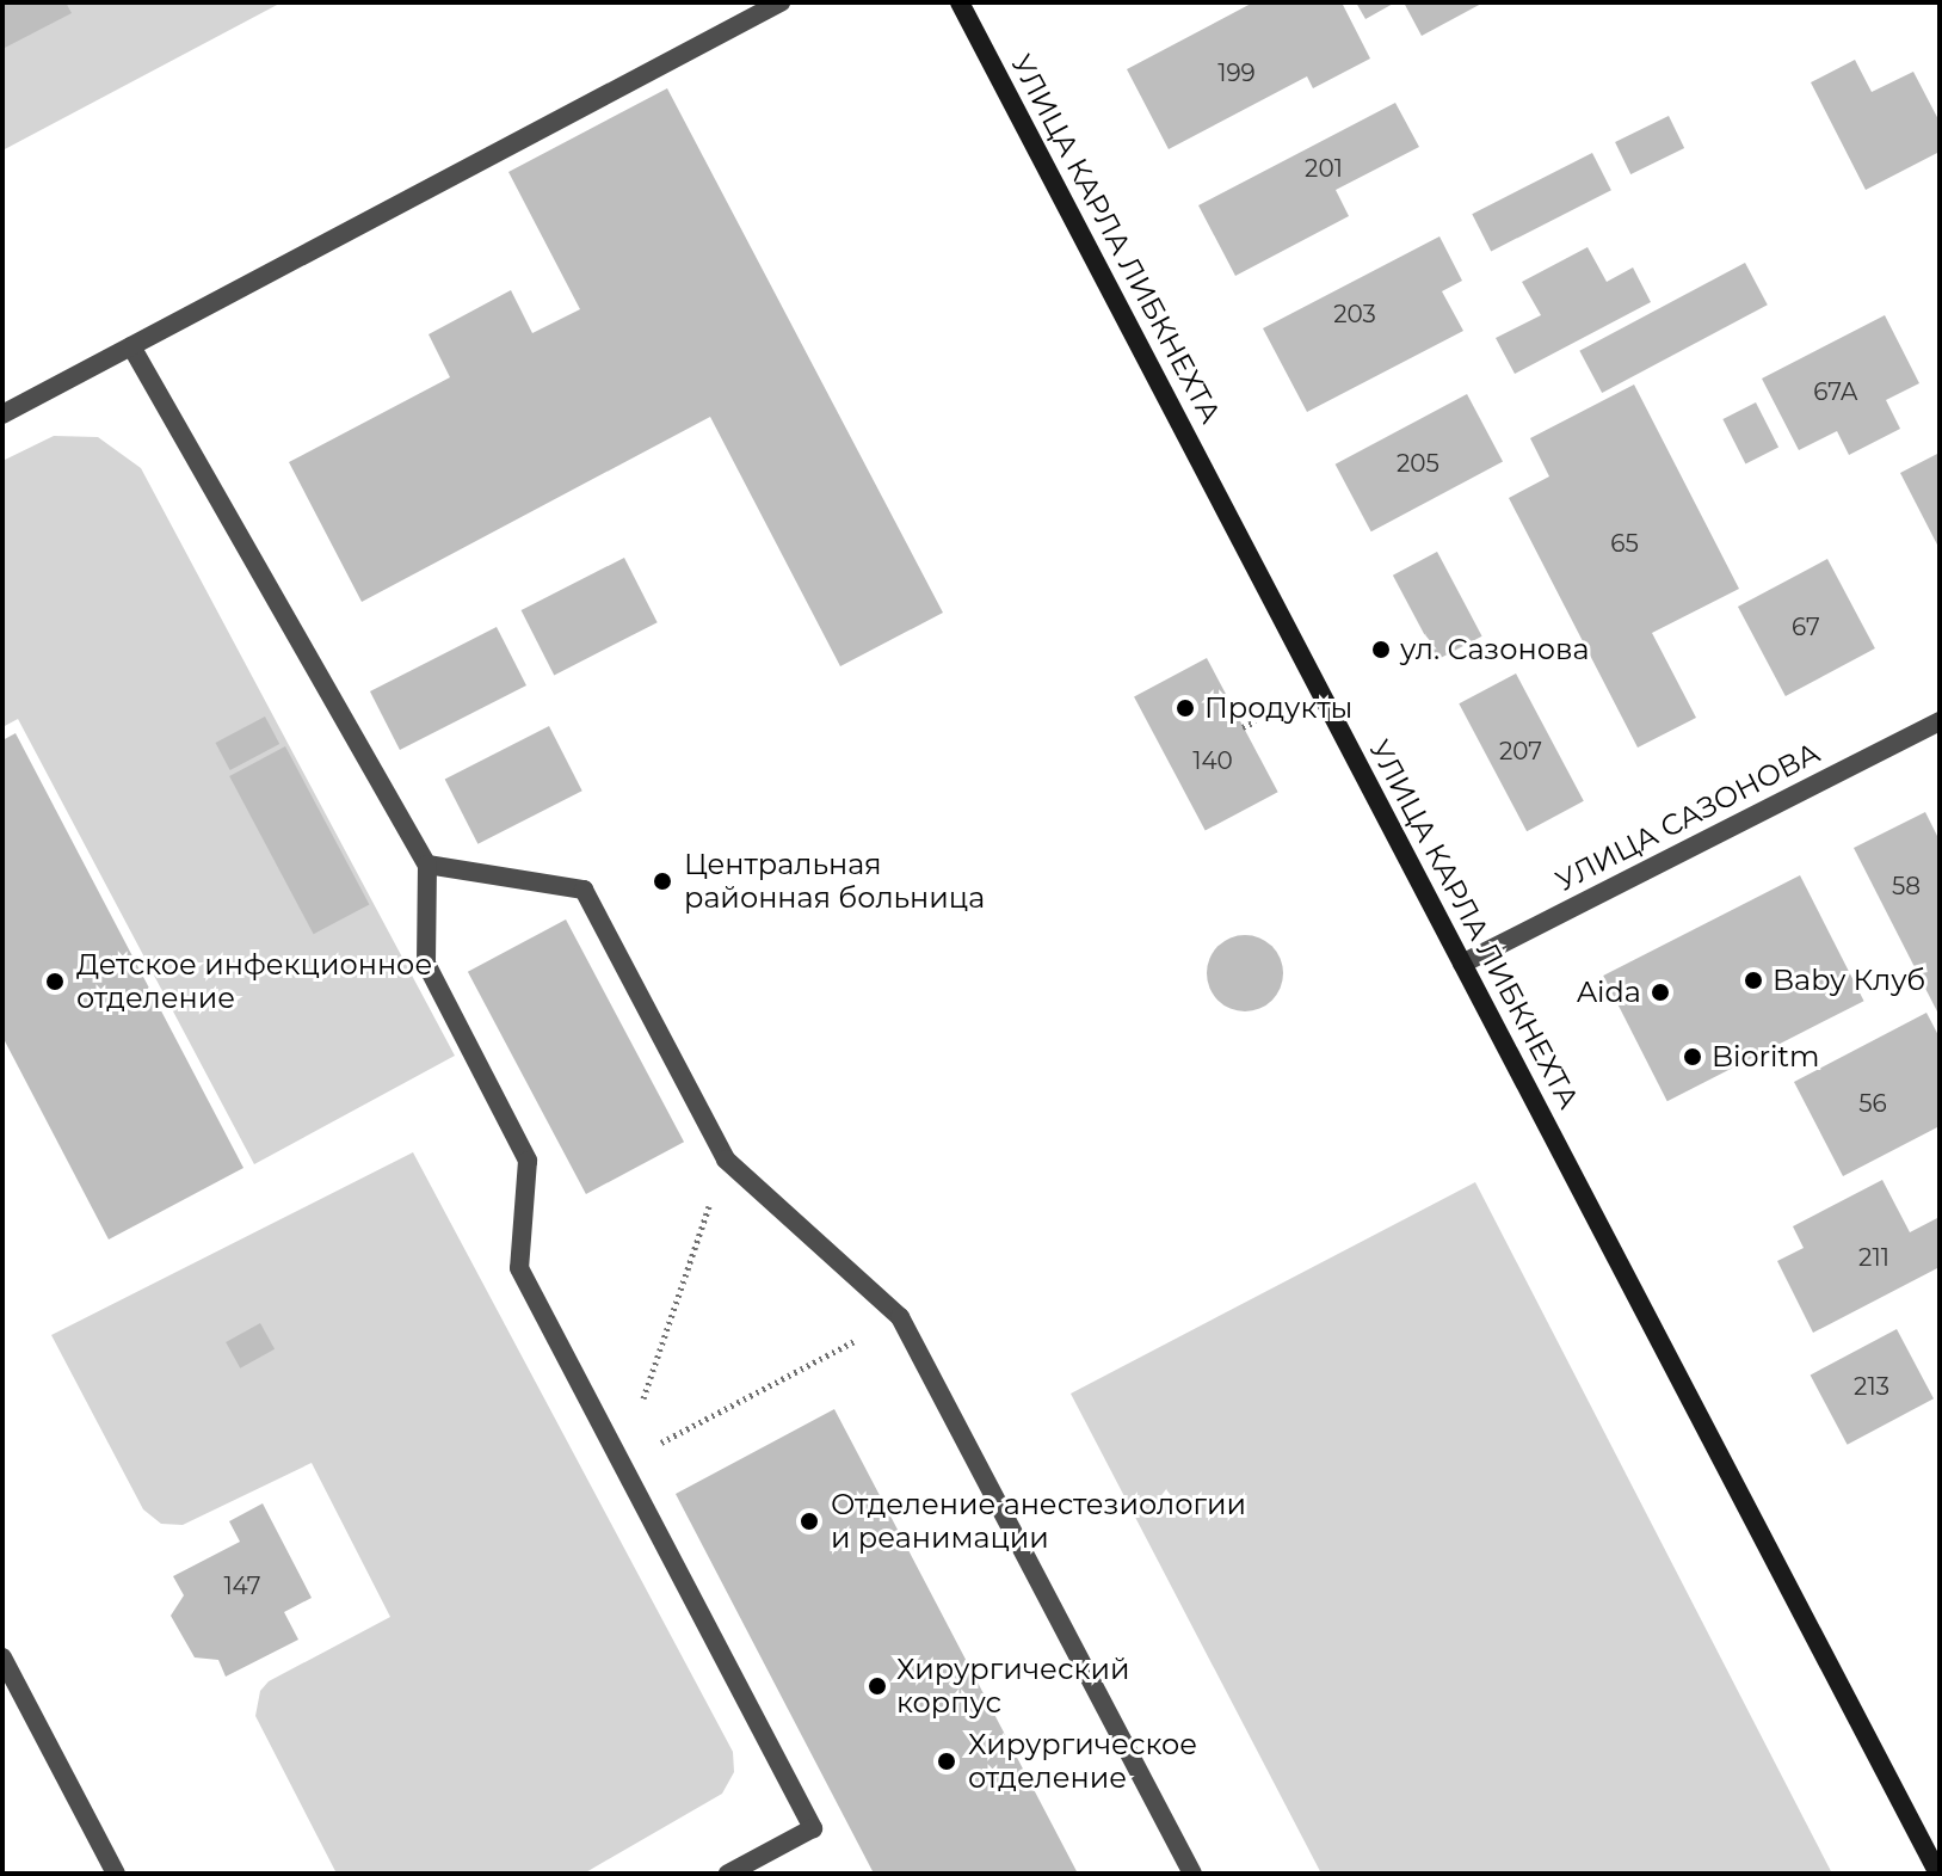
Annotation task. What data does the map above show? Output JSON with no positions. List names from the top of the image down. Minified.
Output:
{"streets":{"street":["УЛИЦА КАРЛА ЛИБКНЕХТА","УЛИЦА САЗОНОВА"]},"crossings":[["УЛИЦА КАРЛА ЛИБКНЕХТА","УЛИЦА САЗОНОВА"]],"places":["ул. Сазонова","Продукты","Центральная районная больница","Baby Клуб","Детское инфекционное отделение","Aida","Bioritm","Отделение анестезиологии и реанимации","Хирургический корпус","Хирургическое отделение"],"house_numbers":["199","201","203","67А","205","65","67","207","140","58","56","211","213","147"]}
